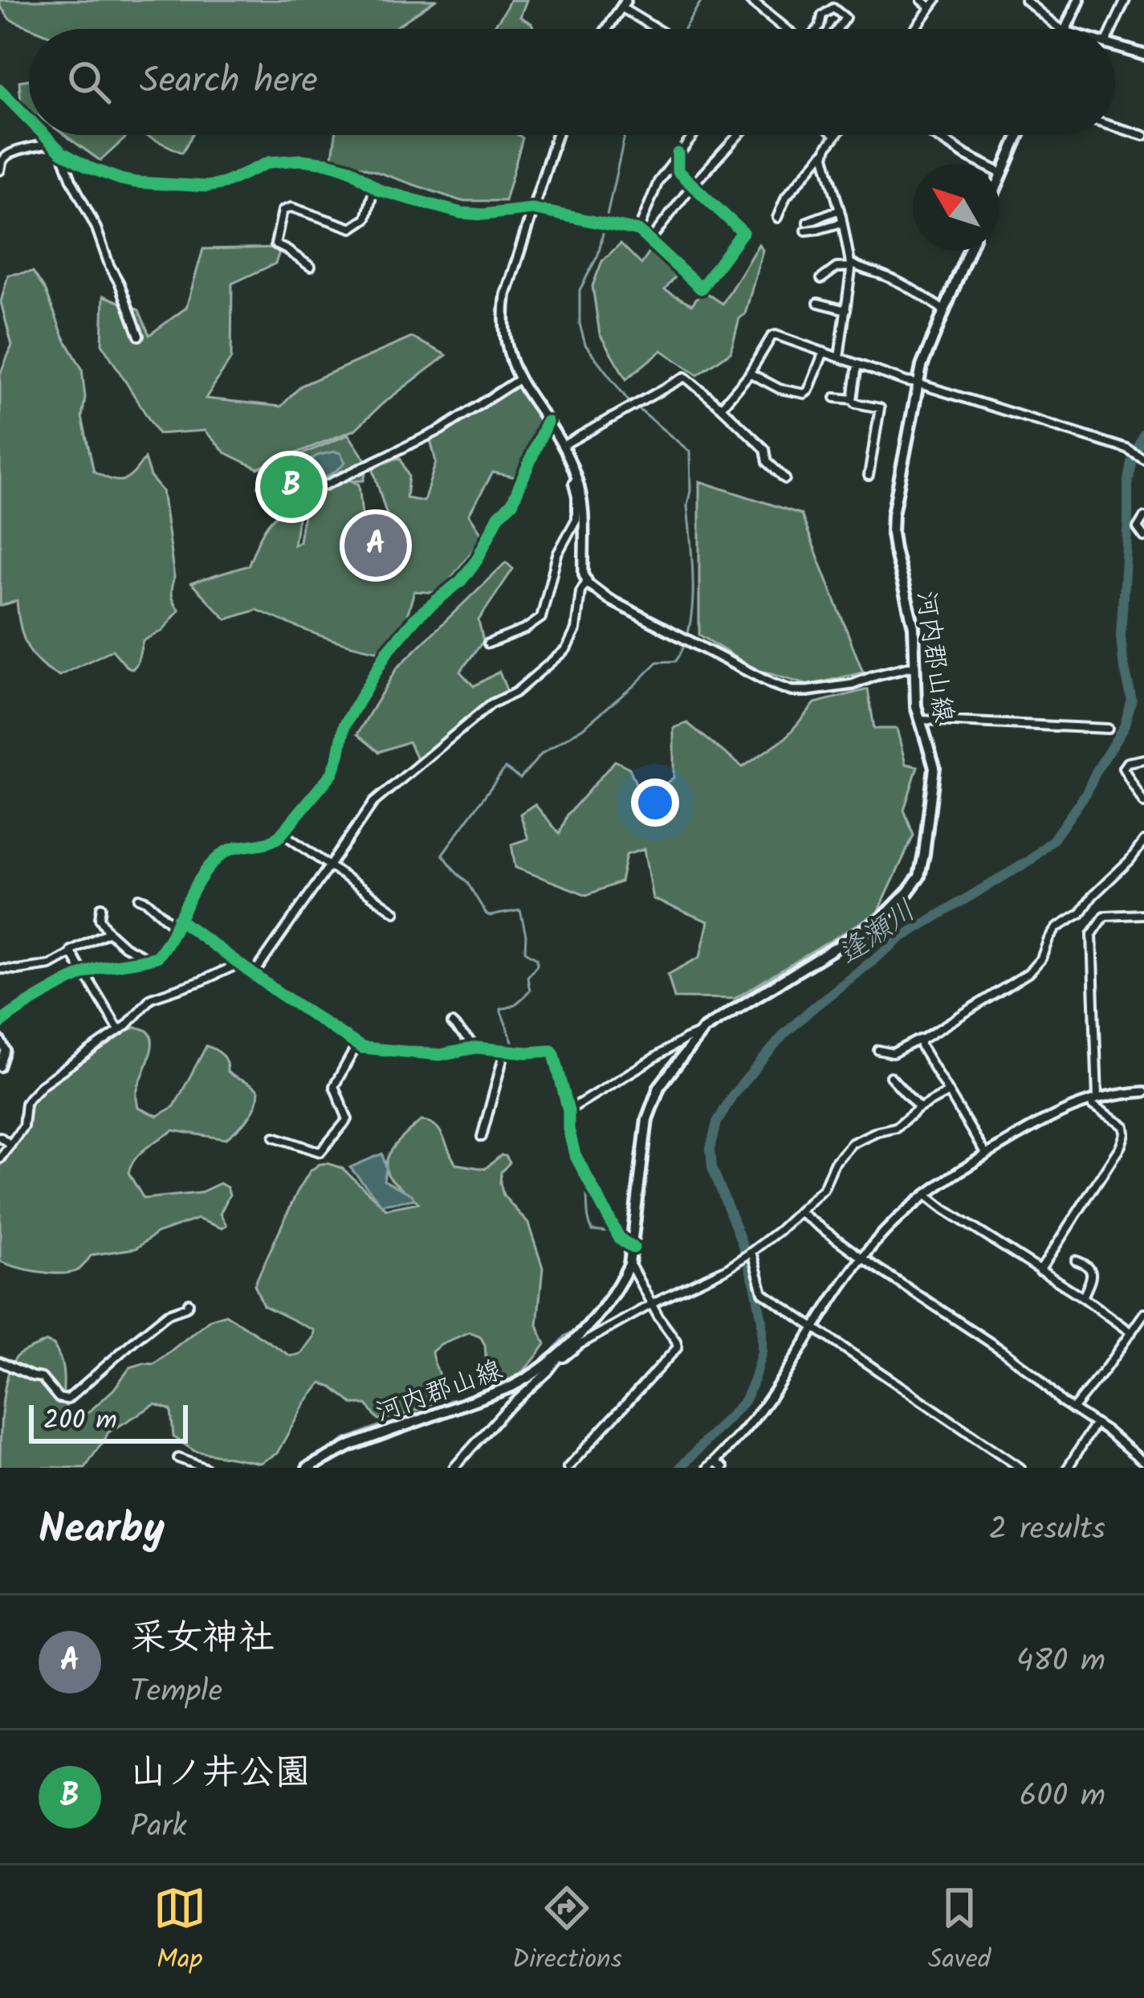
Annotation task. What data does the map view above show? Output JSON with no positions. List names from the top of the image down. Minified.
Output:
{"streets":{"main road":["河内郡山線"]},"water":["逢瀬川"],"scale_bar":"200 m","north":"top left","page":{"search":"Search here","pins":["B","A"],"scale":"200 m","heading":["Nearby","2 results"],"list":[{"mark":"A","name":"采女神社","note":"Temple","value":"480 m"},{"mark":"B","name":"山ノ井公園","note":"Park","value":"600 m"}],"nav":["Map","Directions","Saved"]}}
